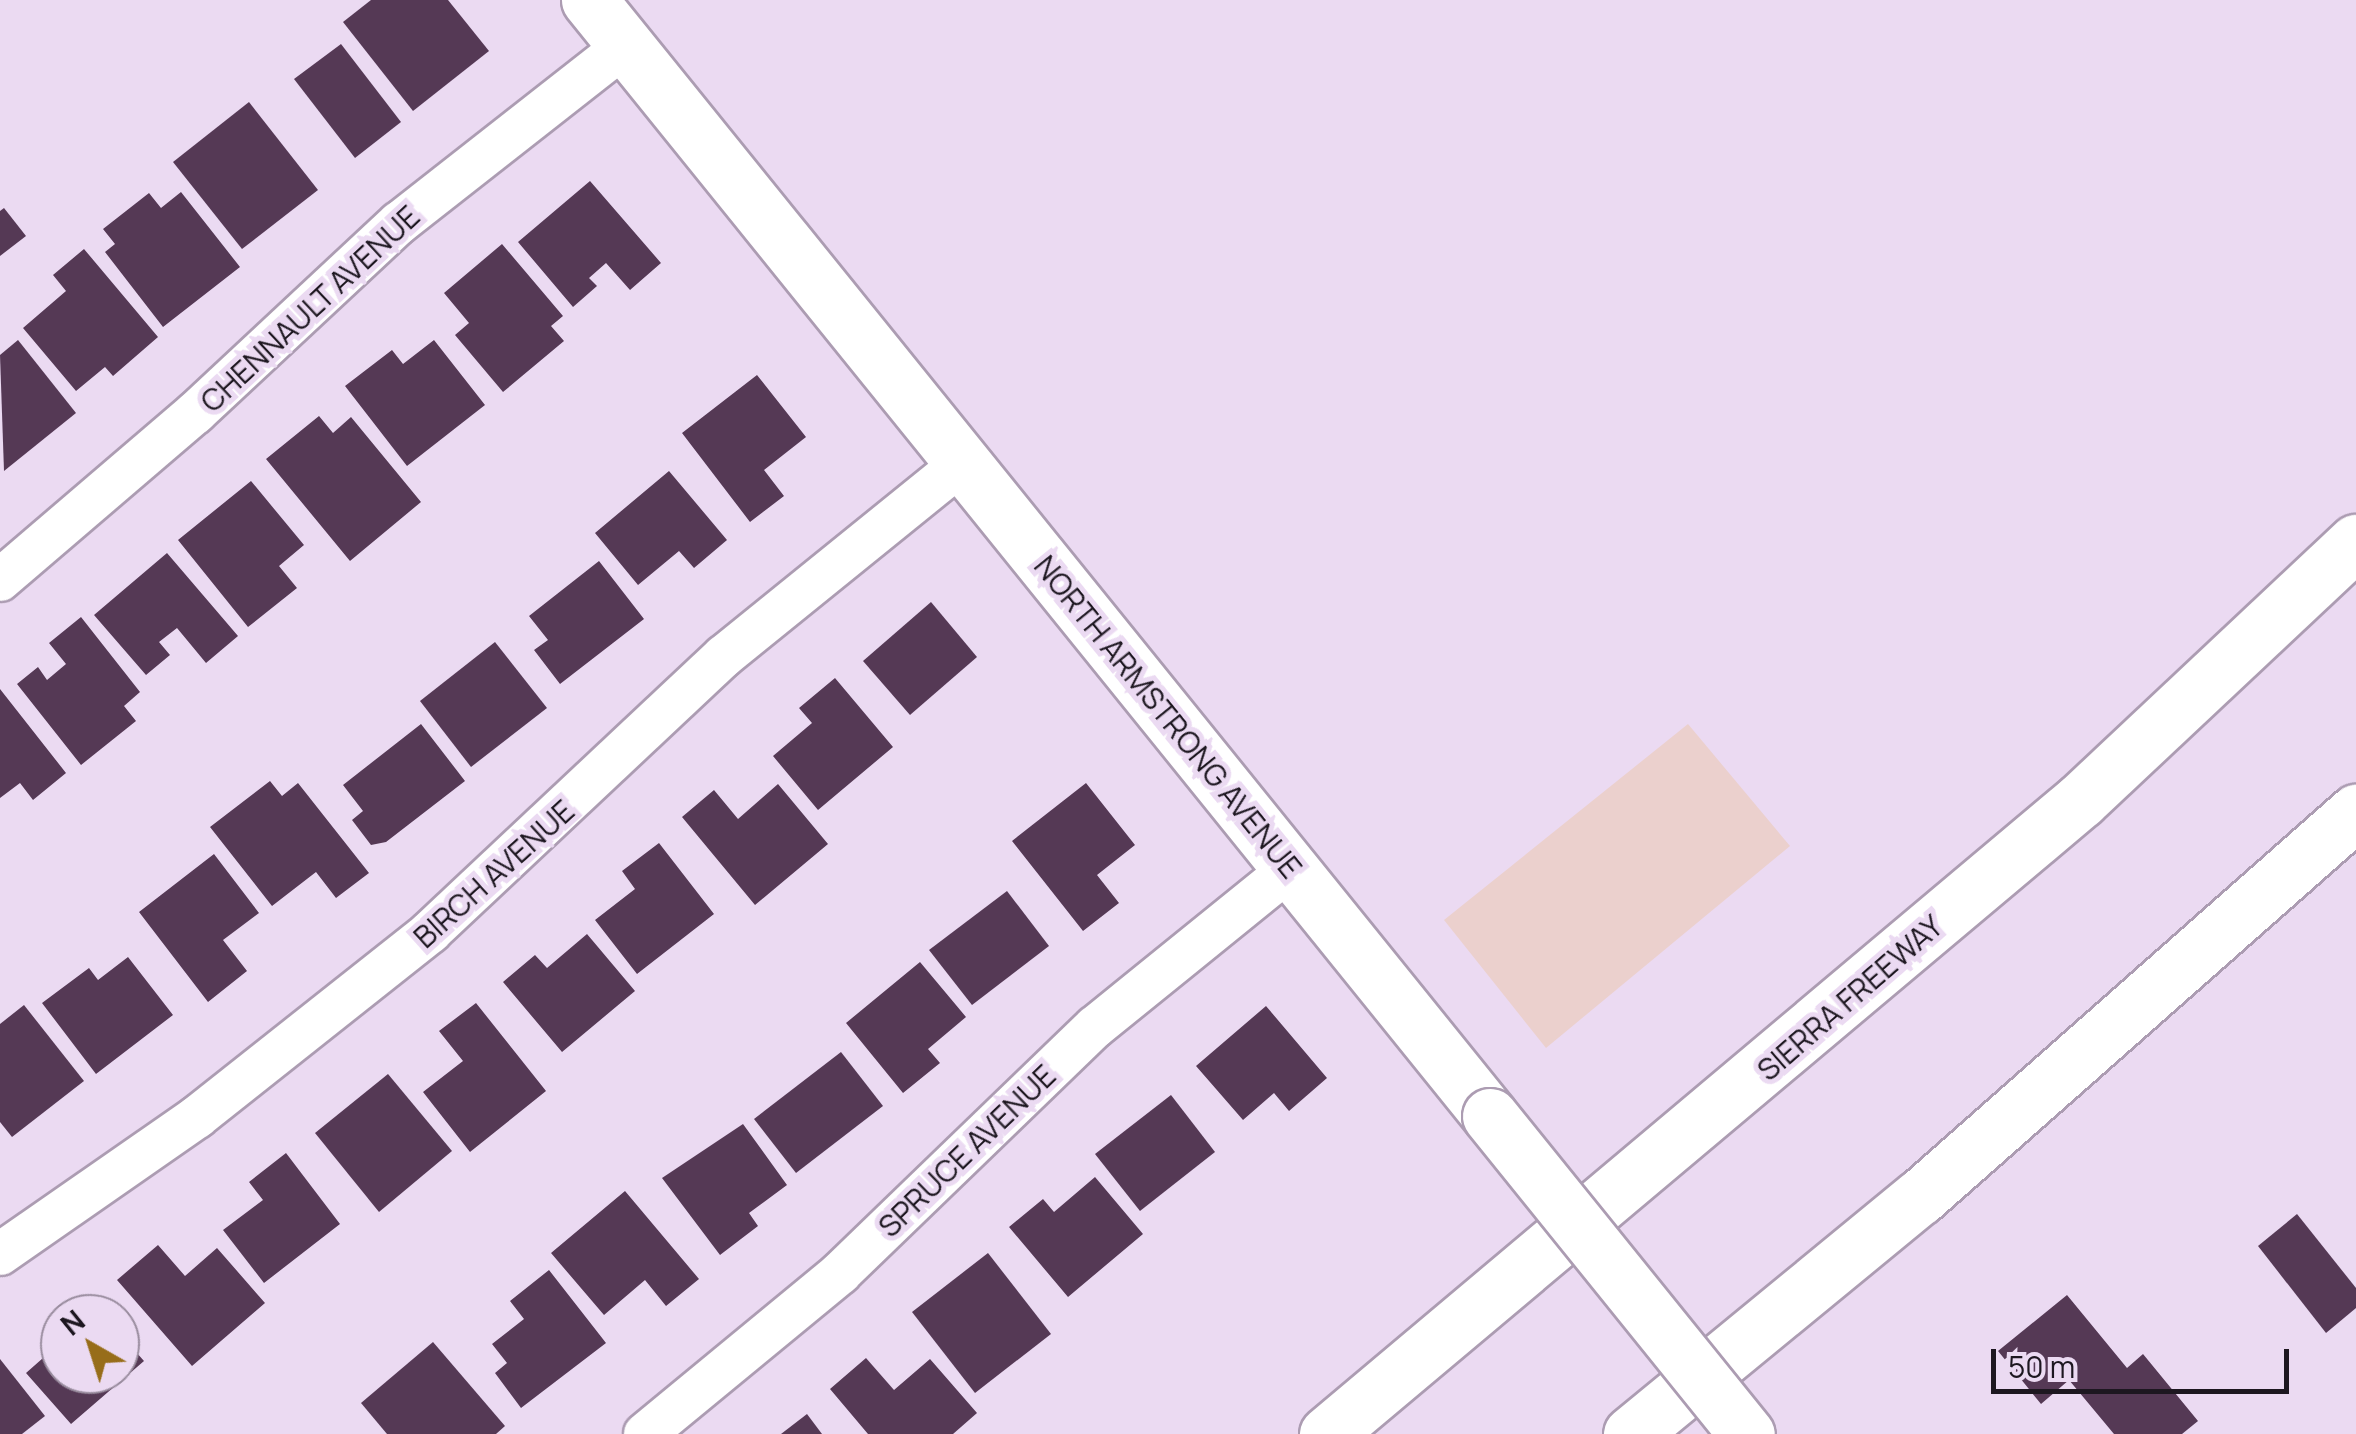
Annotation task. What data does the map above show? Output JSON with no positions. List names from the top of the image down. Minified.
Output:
{"streets":{"main road":["NORTH ARMSTRONG AVENUE","SIERRA FREEWAY"],"street":["CHENNAULT AVENUE","BIRCH AVENUE","SPRUCE AVENUE"]},"crossings":[["CHENNAULT AVENUE","NORTH ARMSTRONG AVENUE"],["NORTH ARMSTRONG AVENUE","BIRCH AVENUE"],["NORTH ARMSTRONG AVENUE","SPRUCE AVENUE"]],"scale_bar":"50 m","north":"top left"}
